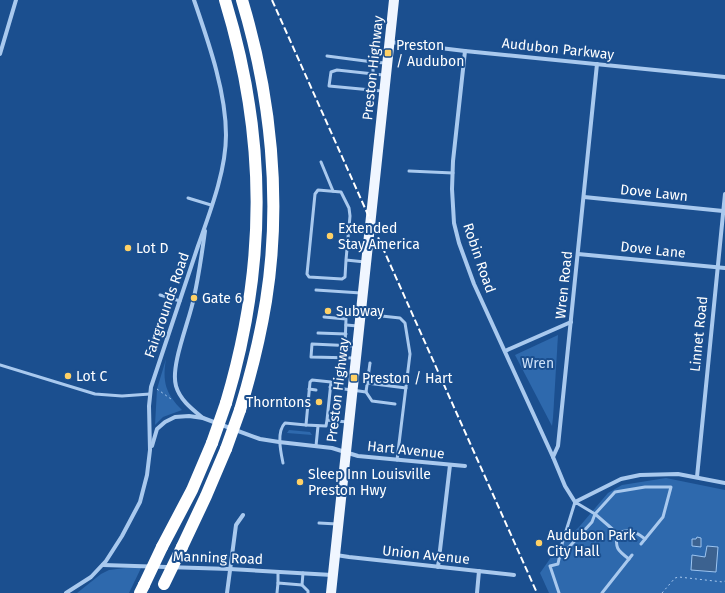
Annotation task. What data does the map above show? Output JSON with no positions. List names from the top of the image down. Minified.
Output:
{"streets":{"main road":["Preston Highway"],"street":["Audubon Parkway","Dove Lawn","Dove Lane","Robin Road","Wren Road","Fairgrounds Road","Linnet Road","Hart Avenue","Union Avenue","Manning Road"]},"crossings":[["Audubon Parkway","Preston Highway"],["Audubon Parkway","Robin Road"],["Audubon Parkway","Wren Road"],["Preston Highway","Hart Avenue"],["Preston Highway","Union Avenue"],["Preston Highway","Manning Road"],["Dove Lawn","Wren Road"],["Dove Lawn","Linnet Road"],["Dove Lane","Wren Road"],["Dove Lane","Linnet Road"],["Robin Road","Wren Road"],["Fairgrounds Road","Manning Road"]],"parks":["Wren"],"places":{"transit":["Preston / Audubon","Preston / Hart"],"other":["Extended Stay America","Lot D","Gate 6","Subway","Lot C","Thorntons","Sleep Inn Louisville Preston Hwy","Audubon Park City Hall"]}}
